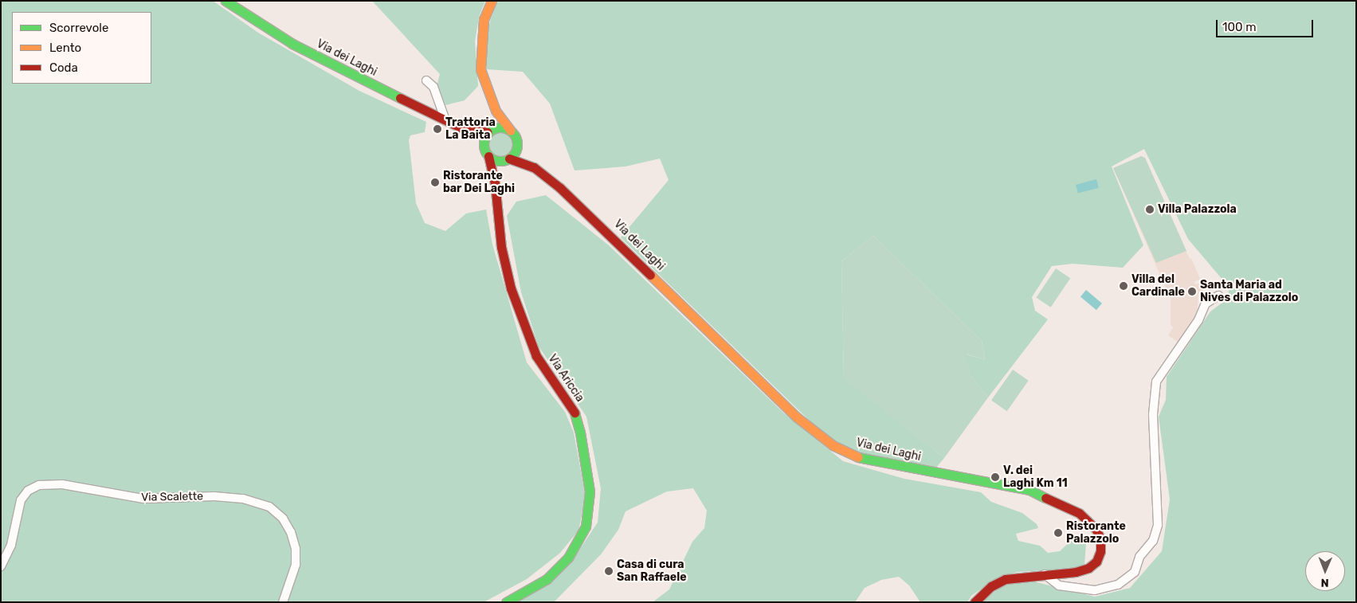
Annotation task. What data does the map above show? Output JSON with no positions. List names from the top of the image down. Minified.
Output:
{"streets":{"main road":["Via dei Laghi","Via Ariccia"],"street":["Via Scalette"]},"crossings":[["Via dei Laghi","Via Ariccia"]],"places":["Trattoria La Baita","Ristorante bar Dei Laghi","Villa Palazzola","Villa del Cardinale","Santa Maria ad Nives di Palazzolo","V. dei Laghi Km 11","Ristorante Palazzolo","Casa di cura San Raffaele"],"legend":["Scorrevole","Lento","Coda"],"scale_bar":"100 m","north":"bottom"}
